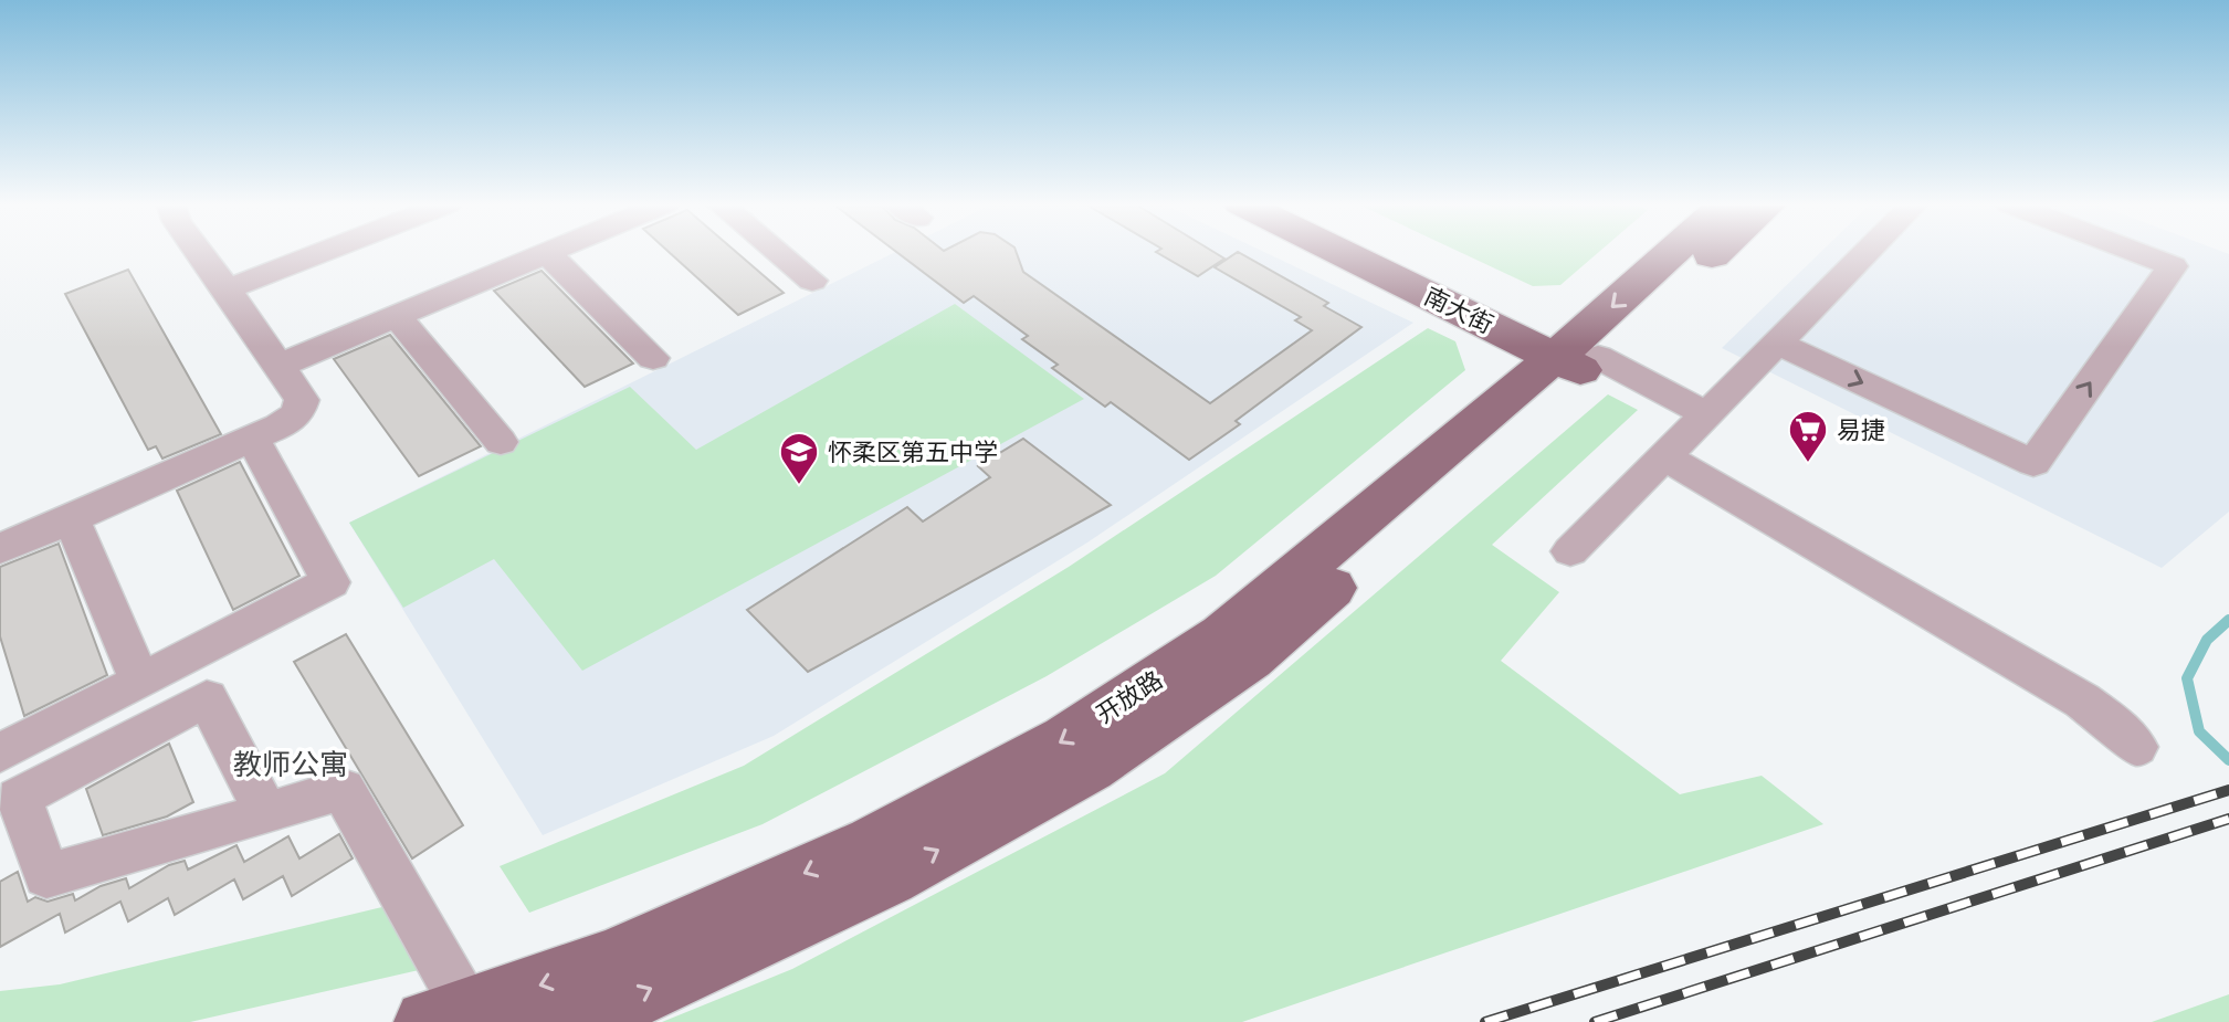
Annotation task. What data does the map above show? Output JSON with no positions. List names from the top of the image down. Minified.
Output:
{"streets":{"main road":["南大街","开放路"]},"crossings":[["南大街","开放路"]],"districts":["教师公寓"],"places":{"supermarket":["易捷"],"school or university":["怀柔区第五中学"]}}
